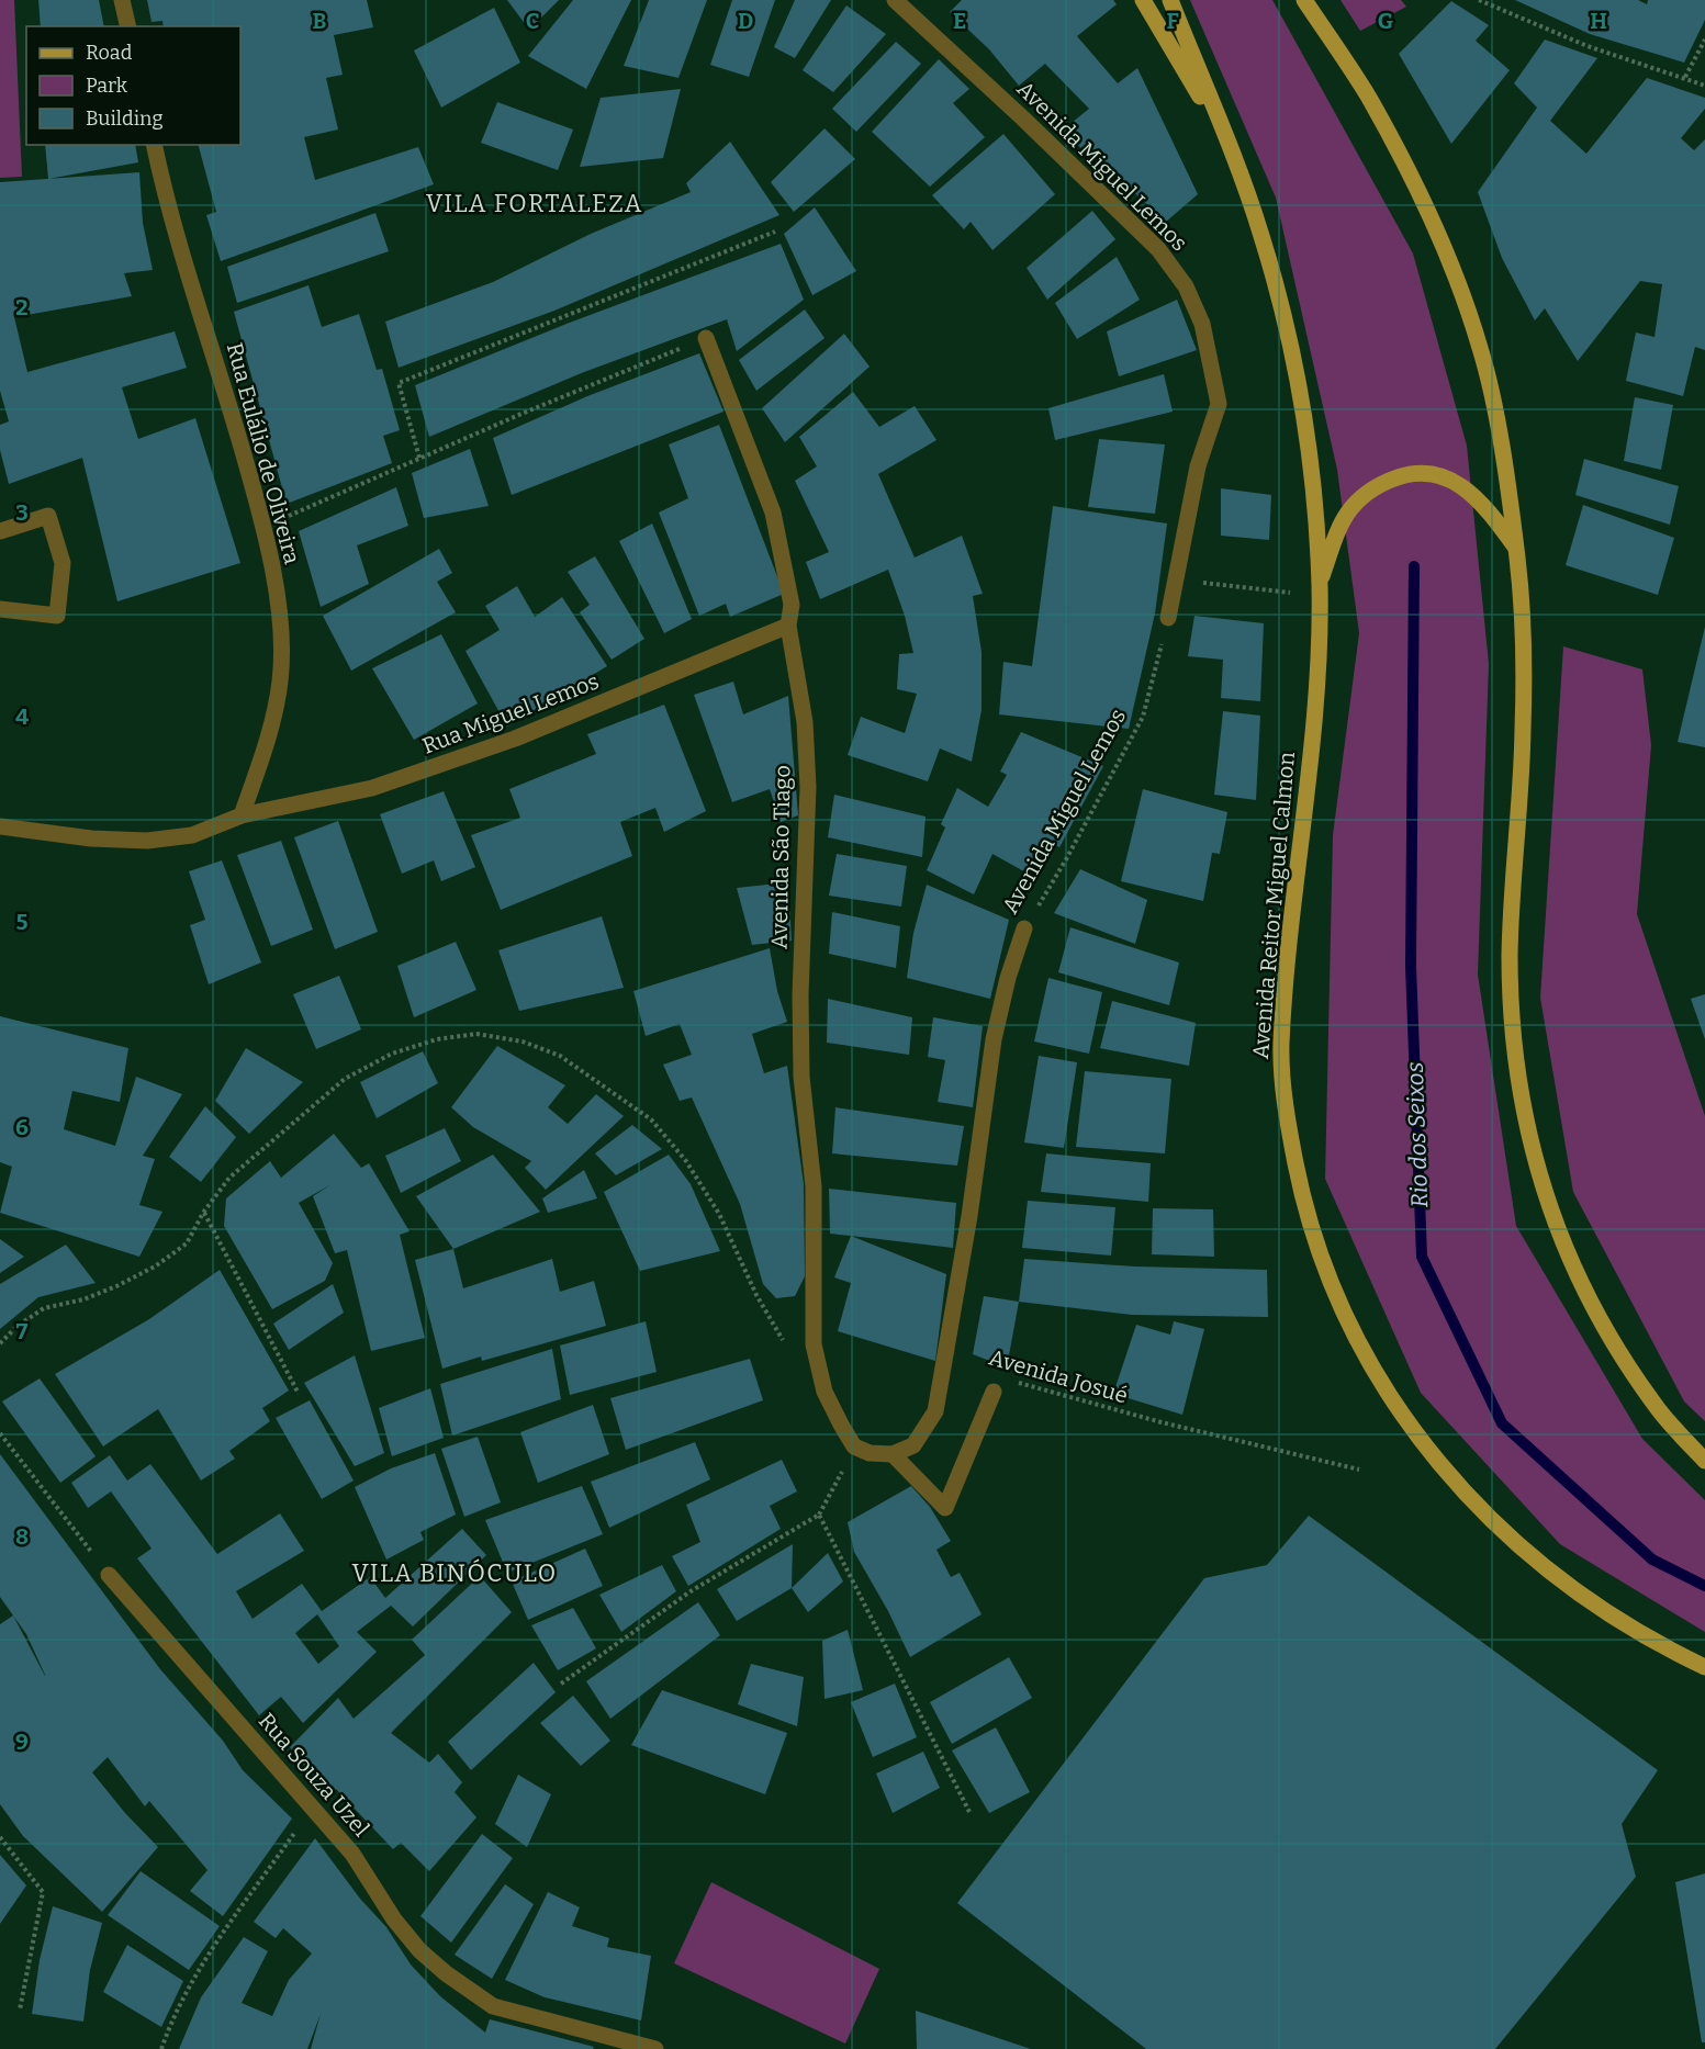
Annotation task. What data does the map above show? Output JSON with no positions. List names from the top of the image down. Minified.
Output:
{"streets":{"main road":["Avenida Reitor Miguel Calmon"],"street":["Avenida Miguel Lemos","Rua Eulálio de Oliveira","Rua Miguel Lemos","Avenida São Tiago","Rua Souza Uzel"],"path":["Avenida Josué"]},"crossings":[["Rua Eulálio de Oliveira","Rua Miguel Lemos"],["Rua Miguel Lemos","Avenida São Tiago"]],"districts":["VILA FORTALEZA","VILA BINÓCULO"],"water":["Rio dos Seixos"],"legend":["Road","Park","Building"],"grid":{"columns":["B","C","D","E","F","G","H"],"rows":["2","3","4","5","6","7","8","9"]}}
